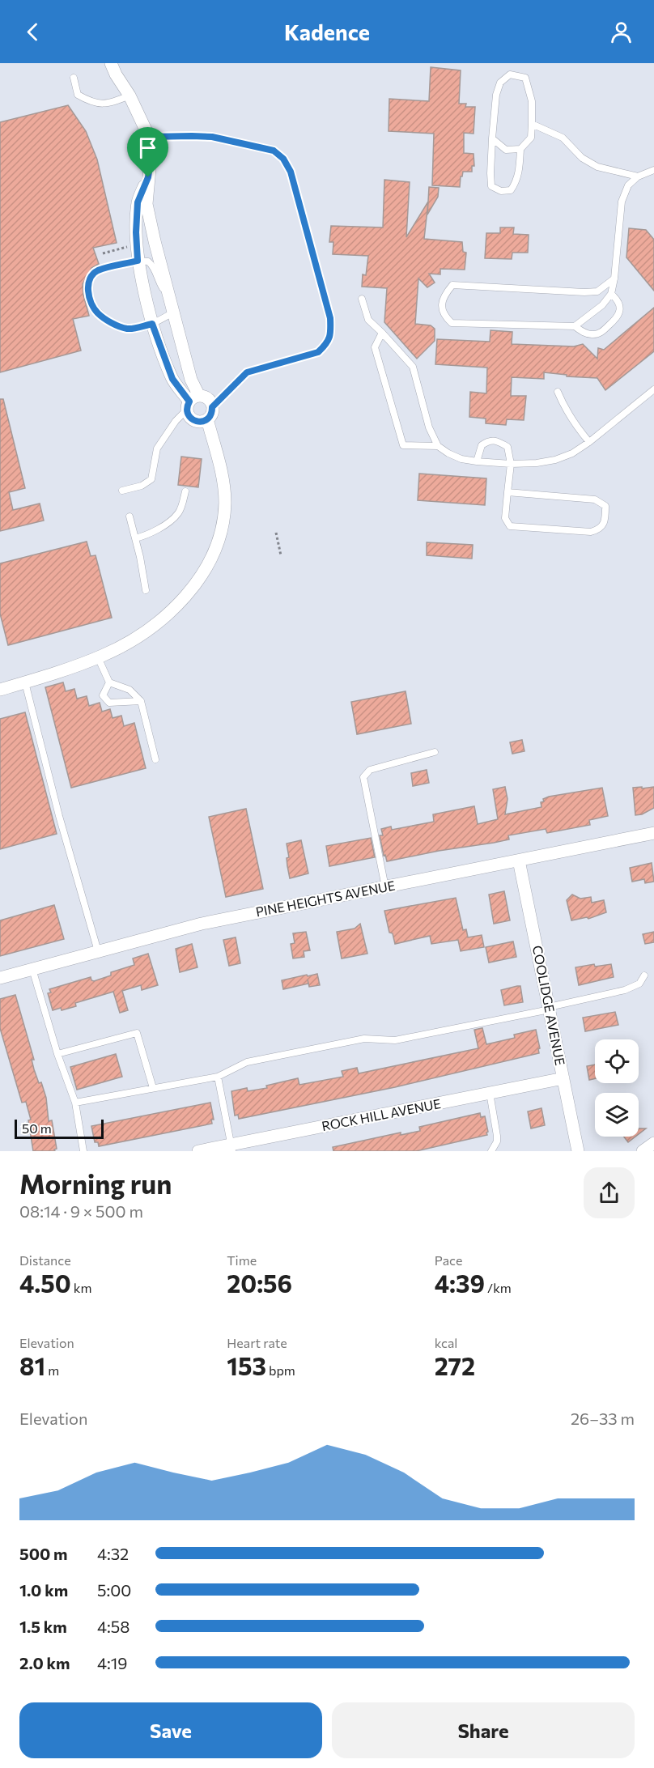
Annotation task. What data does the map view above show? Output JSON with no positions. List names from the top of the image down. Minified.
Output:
{"streets":{"street":["PINE HEIGHTS AVENUE","COOLIDGE AVENUE","ROCK HILL AVENUE"]},"crossings":[["PINE HEIGHTS AVENUE","COOLIDGE AVENUE"],["COOLIDGE AVENUE","ROCK HILL AVENUE"]],"scale_bar":"50 m","page":{"header":"Kadence","scale":"50 m","heading":["Morning run","08:14 · 9 × 500 m"],"stats":[["Distance","4.50 km"],["Time","20:56"],["Pace","4:39 /km"],["Elevation","81 m"],["Heart rate","153 bpm"],["kcal","272"]],"chart":["Elevation","26–33 m"],"list":[{"name":"500 m","note":"4:32"},{"name":"1.0 km","note":"5:00"},{"name":"1.5 km","note":"4:58"},{"name":"2.0 km","note":"4:19"}],"buttons":["Save","Share"]}}
